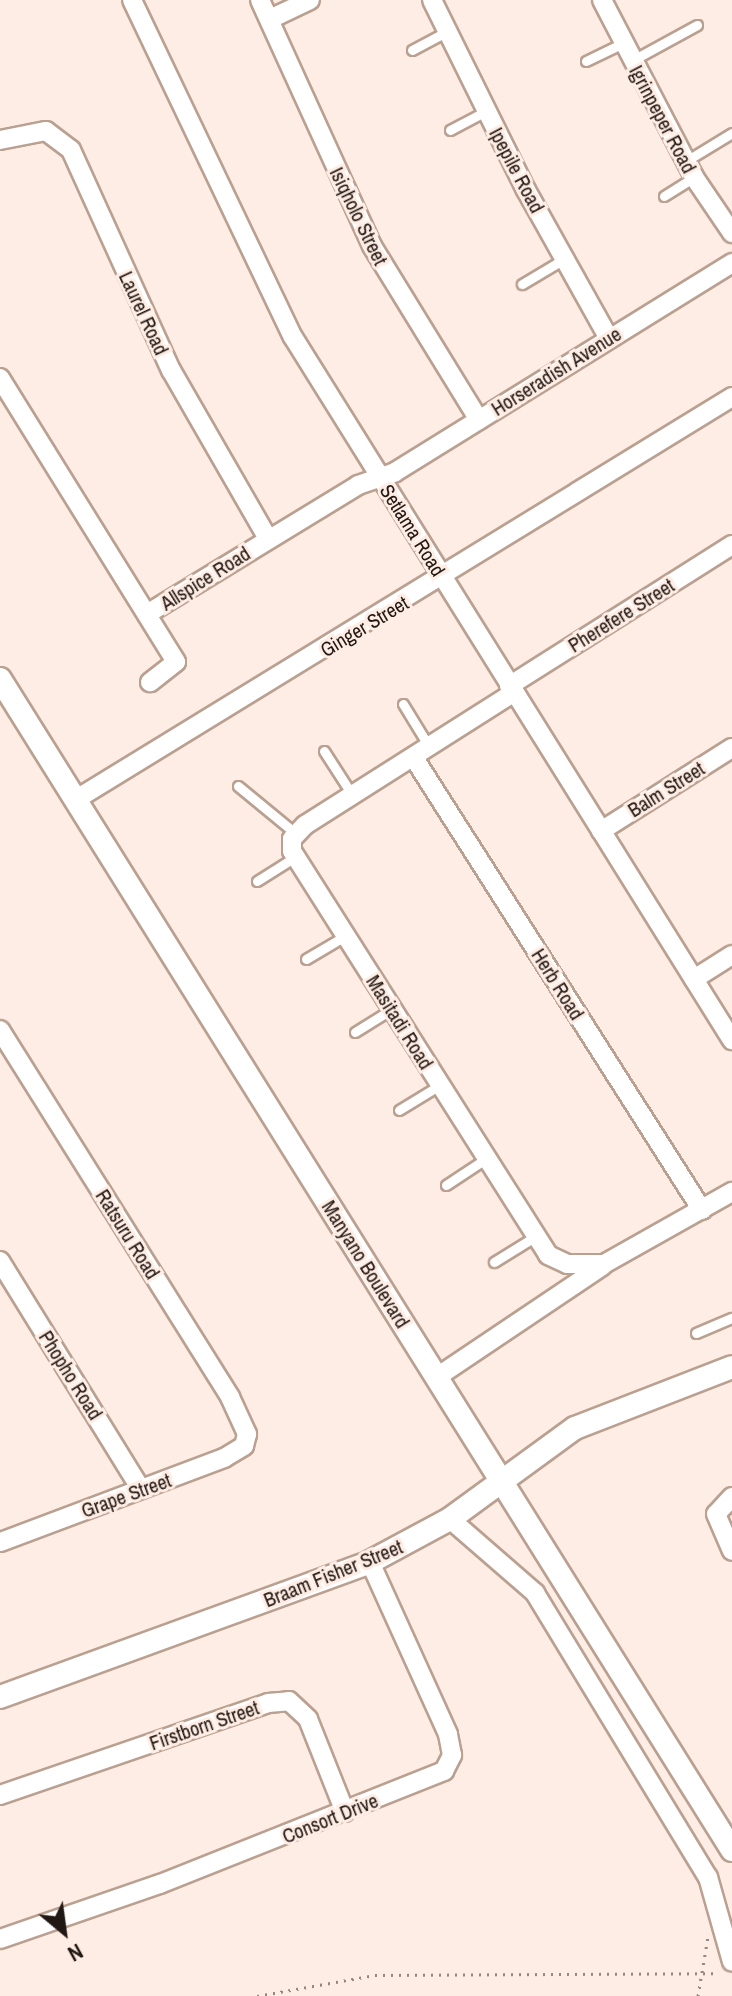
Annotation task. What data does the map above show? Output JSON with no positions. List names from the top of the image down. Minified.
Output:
{"streets":{"street":["Igrinpeper Road","Ipepile Road","Isiqholo Street","Laurel Road","Horseradish Avenue","Setlama Road","Allspice Road","Pherefere Street","Ginger Street","Balm Street","Herb Road","Masitadi Road","Ratsuru Road","Manyano Boulevard","Phopho Road","Grape Street","Braam Fisher Street","Firstborn Street","Consort Drive"]},"crossings":[["Ipepile Road","Horseradish Avenue"],["Isiqholo Street","Horseradish Avenue"],["Laurel Road","Allspice Road"],["Horseradish Avenue","Setlama Road"],["Horseradish Avenue","Allspice Road"],["Setlama Road","Allspice Road"],["Setlama Road","Pherefere Street"],["Setlama Road","Ginger Street"],["Setlama Road","Balm Street"],["Ginger Street","Manyano Boulevard"],["Ratsuru Road","Grape Street"],["Manyano Boulevard","Braam Fisher Street"],["Phopho Road","Grape Street"],["Braam Fisher Street","Consort Drive"],["Firstborn Street","Consort Drive"]],"north":"bottom right"}
